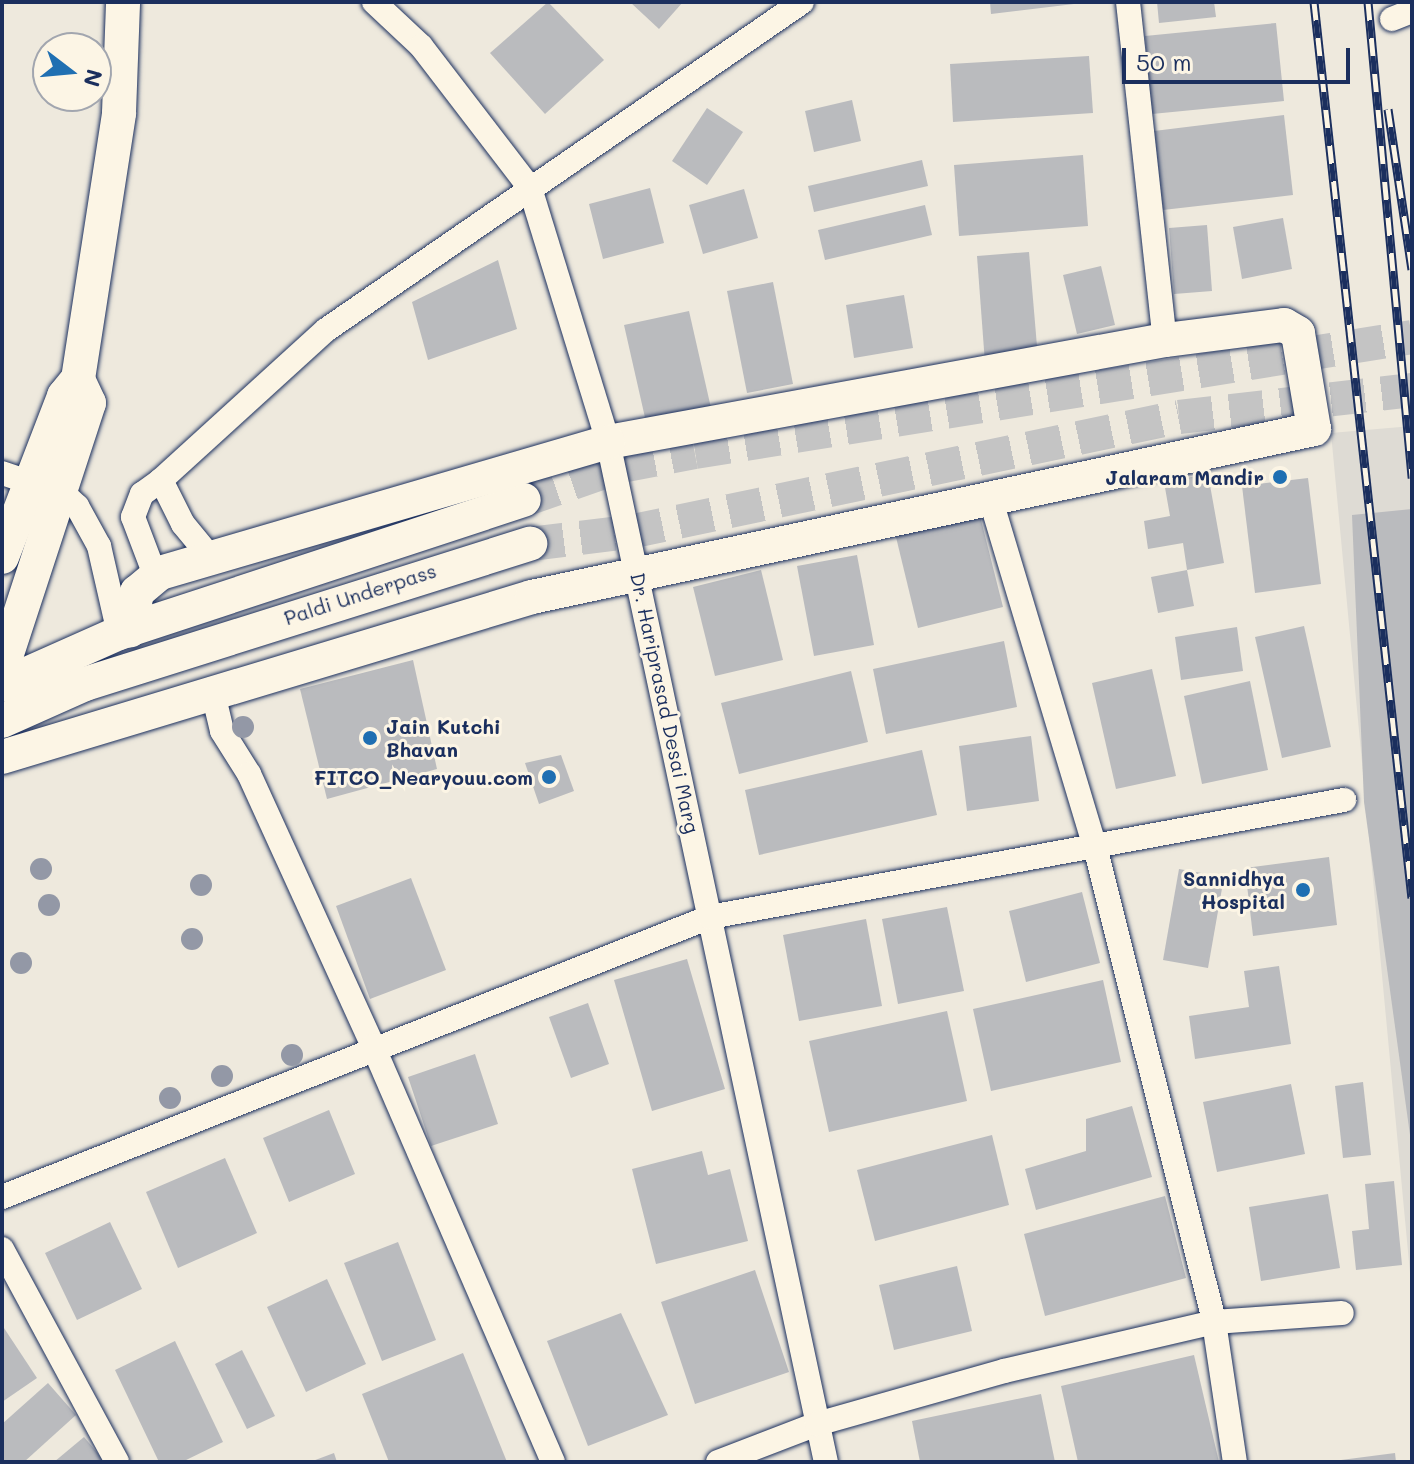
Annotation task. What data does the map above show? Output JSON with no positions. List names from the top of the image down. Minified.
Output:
{"streets":{"street":["Paldi Underpass","Dr. Hariprasad Desai Marg"]},"places":["Jalaram Mandir","Jain Kutchi Bhavan","FITCO_Nearyouu.com","Sannidhya Hospital"],"scale_bar":"50 m","north":"right"}
